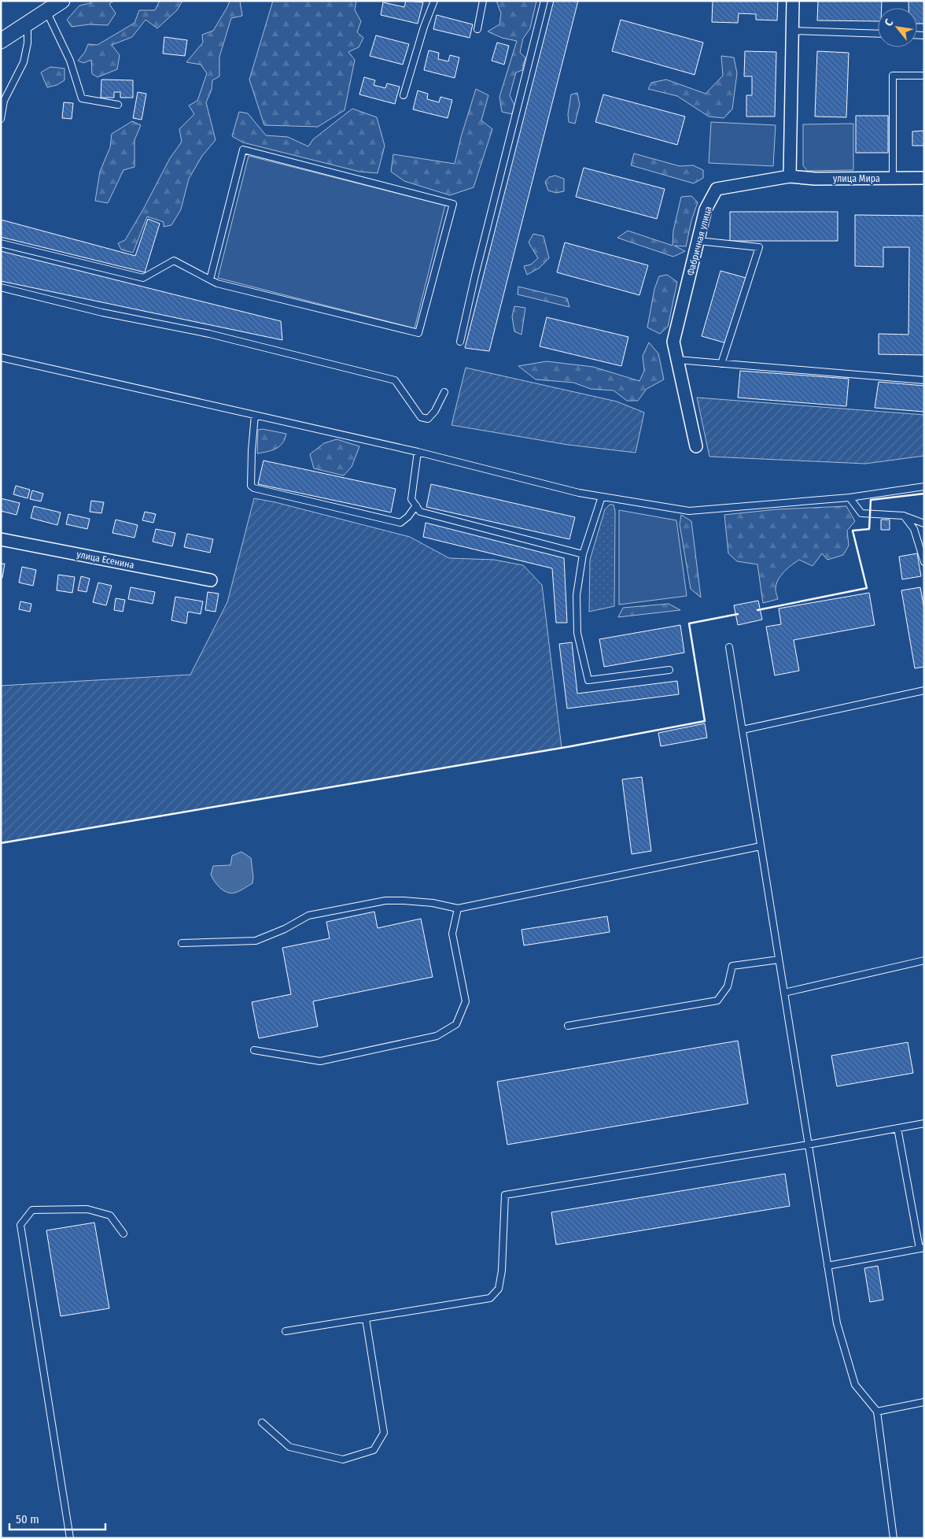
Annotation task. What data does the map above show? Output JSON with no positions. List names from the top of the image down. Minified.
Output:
{"streets":{"street":["улица Мира","Фабричная улица","улица Есенина"]},"crossings":[["улица Мира","Фабричная улица"]],"scale_bar":"50 m","north":"top left"}
